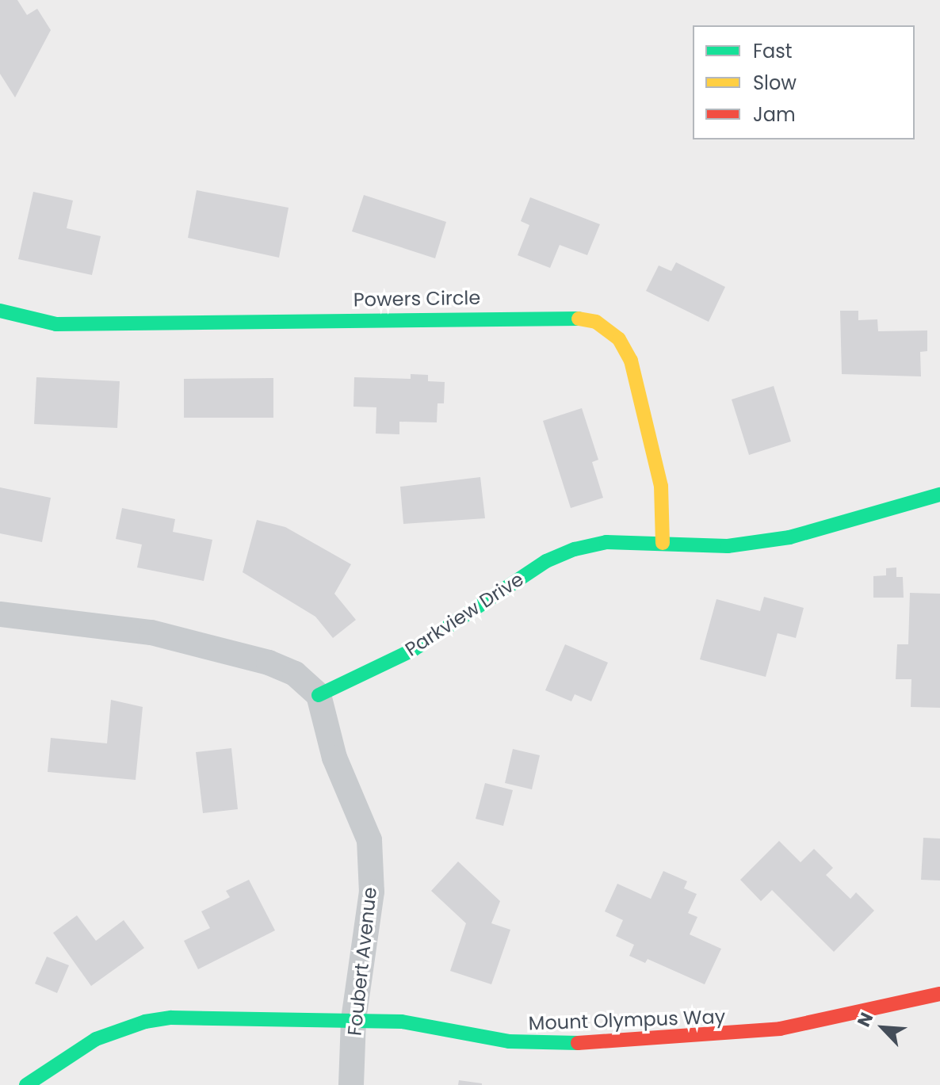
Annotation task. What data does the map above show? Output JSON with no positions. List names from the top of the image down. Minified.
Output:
{"streets":{"street":["Powers Circle","Parkview Drive","Foubert Avenue","Mount Olympus Way"]},"crossings":[["Powers Circle","Parkview Drive"],["Parkview Drive","Foubert Avenue"],["Foubert Avenue","Mount Olympus Way"]],"legend":["Fast","Slow","Jam"],"north":"top left"}
